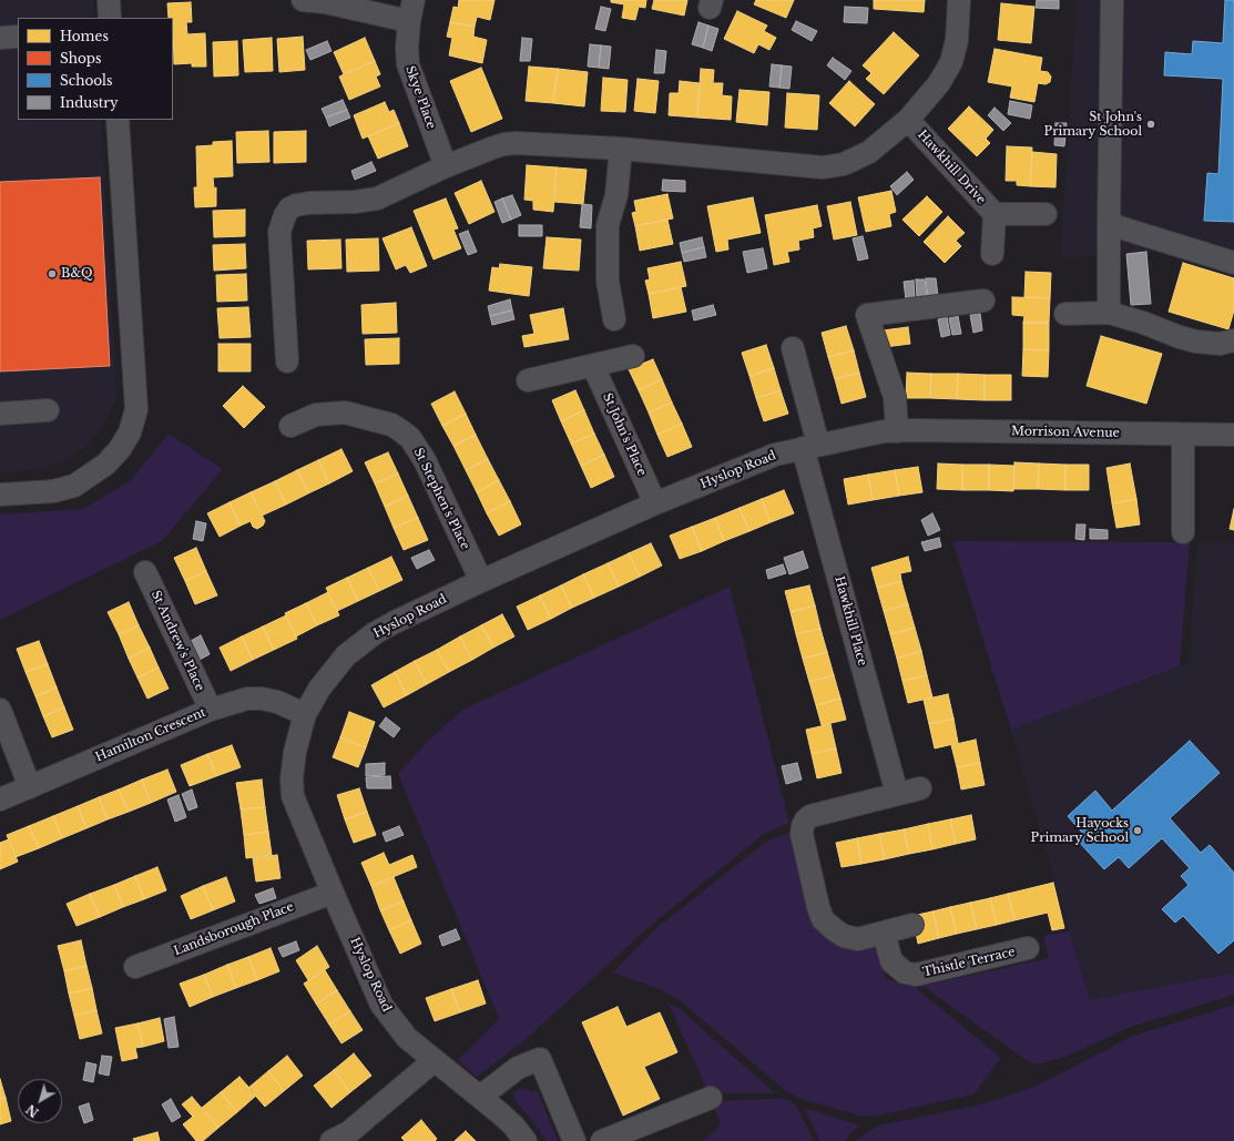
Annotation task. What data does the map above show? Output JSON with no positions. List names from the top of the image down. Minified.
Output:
{"streets":{"street":["Skye Place","Hawkhill Drive","Morrison Avenue","St John's Place","Hyslop Road","St Stephen's Place","Hawkhill Place","St Andrew's Place","Hamilton Crescent","Landsborough Place","Thistle Terrace"]},"crossings":[["Morrison Avenue","Hyslop Road"],["St John's Place","Hyslop Road"],["Hyslop Road","St Stephen's Place"],["Hyslop Road","Hawkhill Place"],["Hyslop Road","Hamilton Crescent"],["Hyslop Road","Landsborough Place"],["St Andrew's Place","Hamilton Crescent"]],"places":["St John's Primary School","B&Q","Hayocks Primary School"],"legend":["Homes","Shops","Schools","Industry"],"north":"bottom left"}
